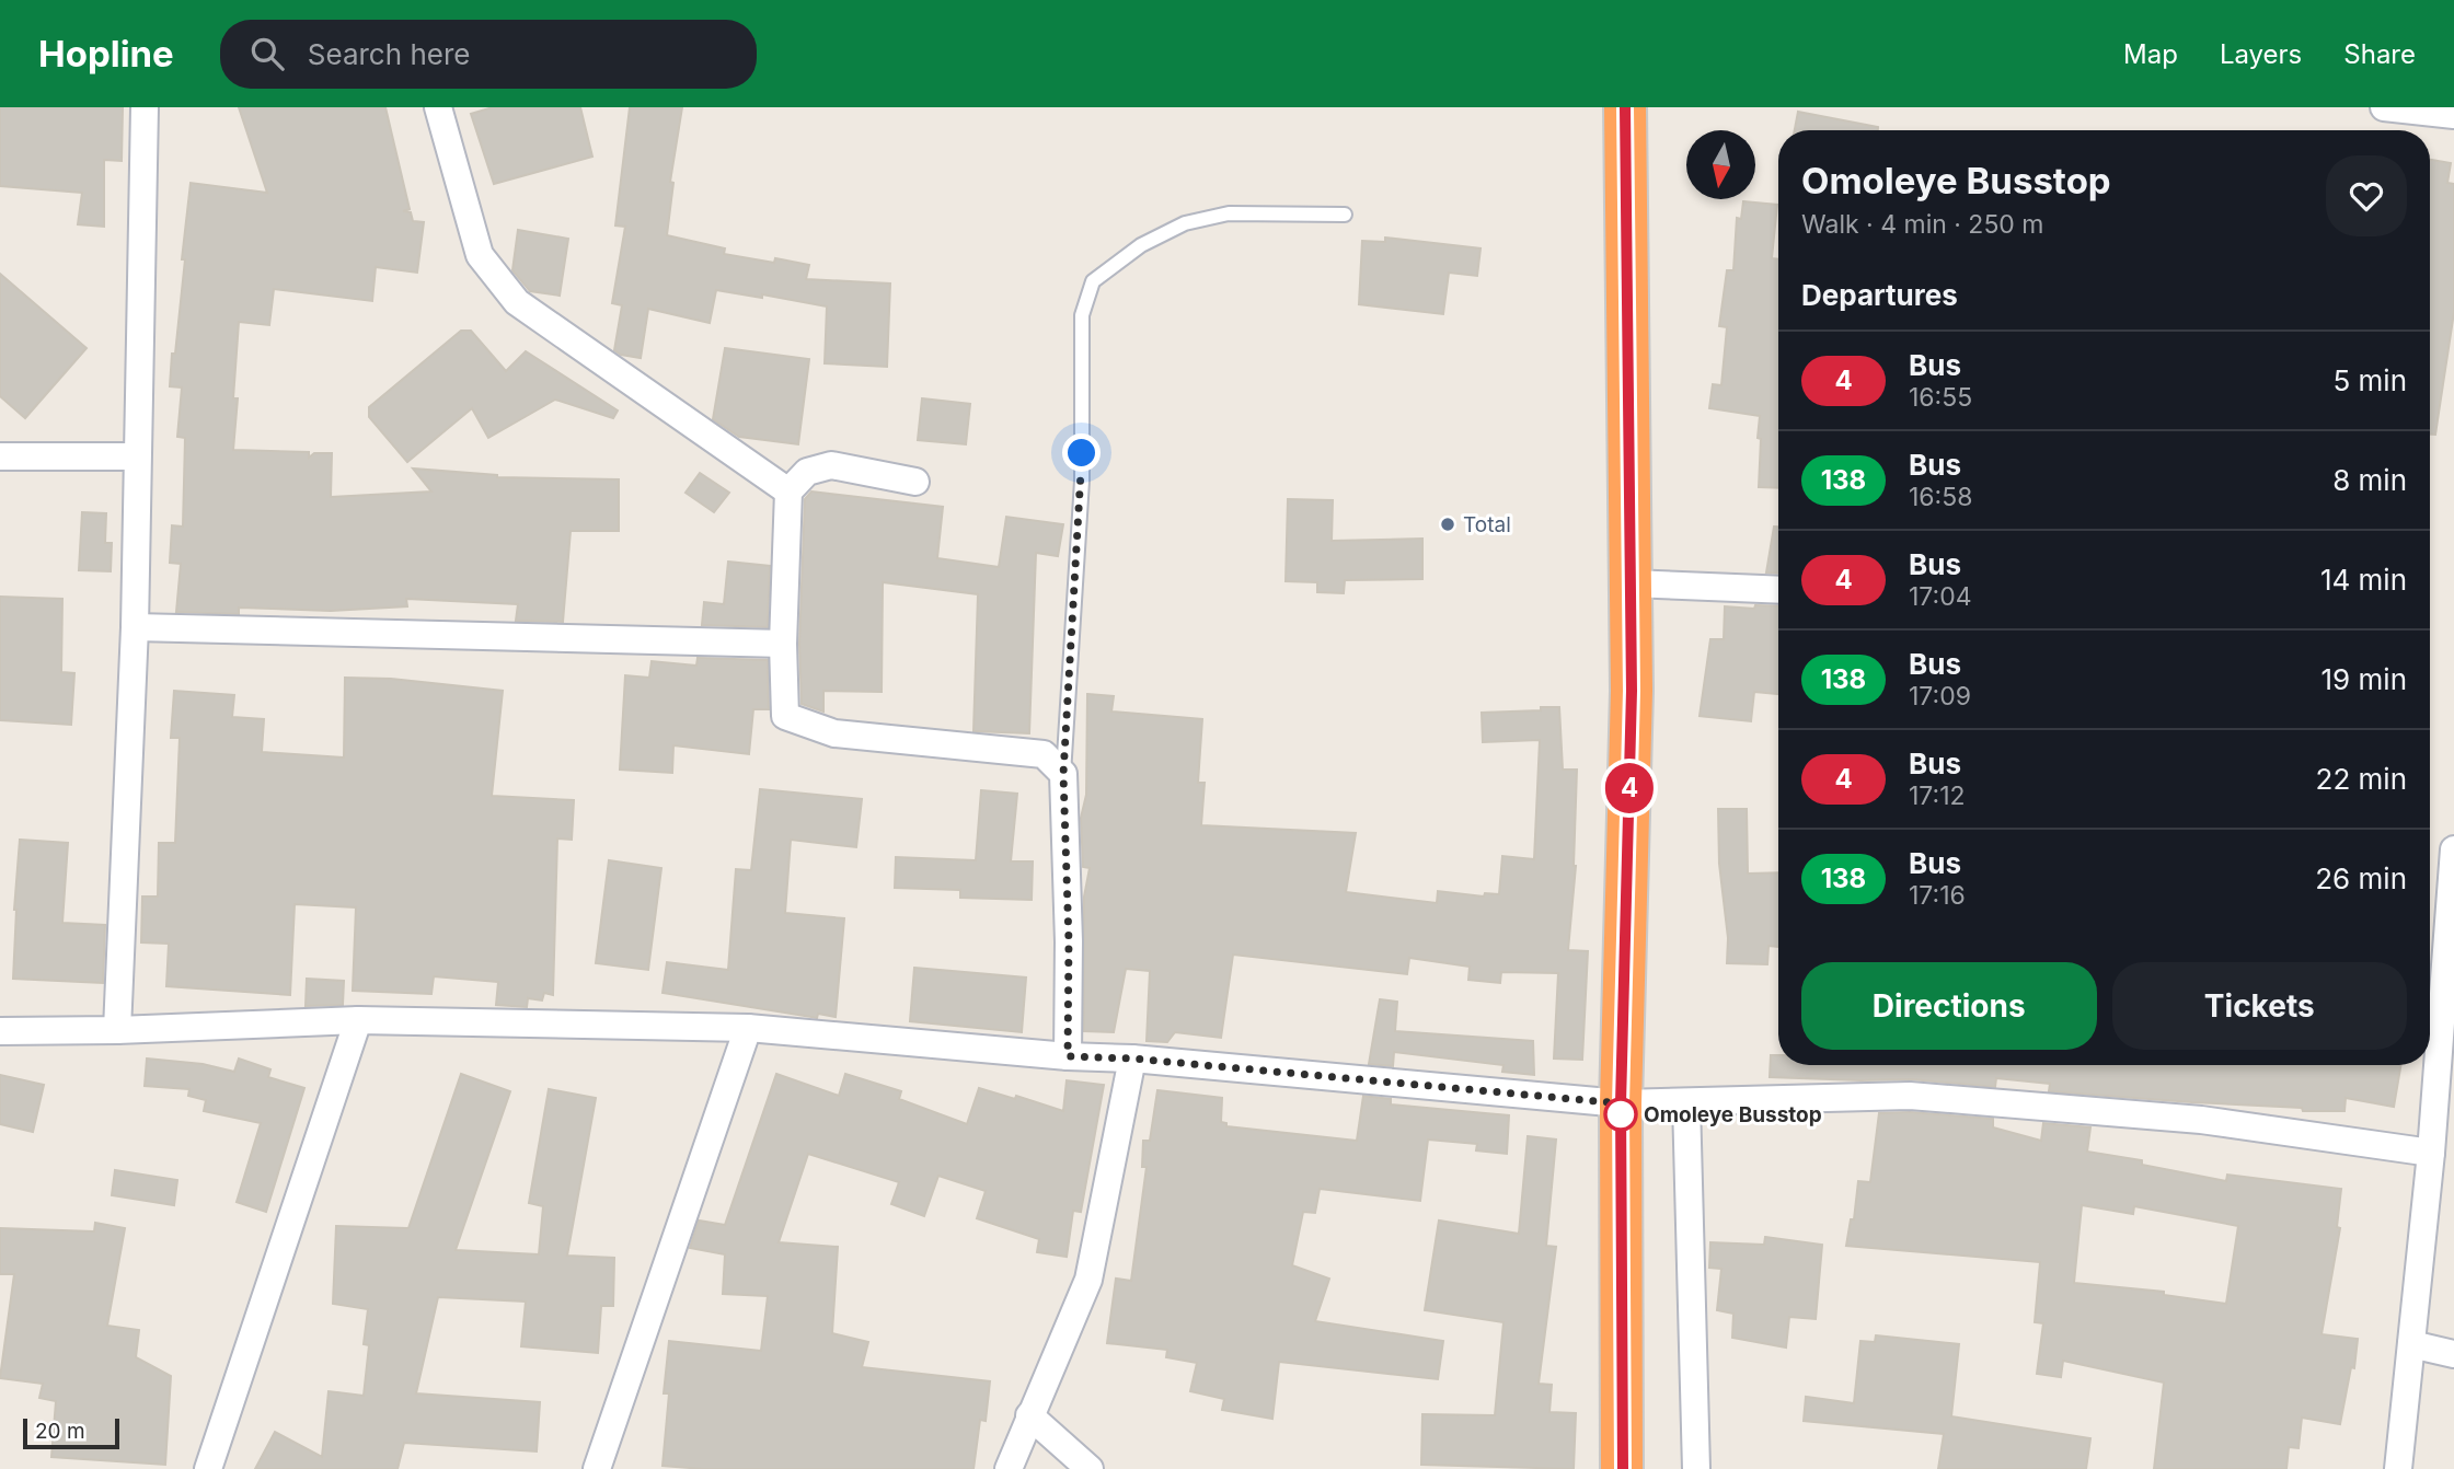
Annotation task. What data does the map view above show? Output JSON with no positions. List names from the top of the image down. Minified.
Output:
{"places":["Total","Omoleye Busstop"],"lines":["bus line 4"],"scale_bar":"20 m","north":"bottom","page":{"header":"Hopline","search":"Search here","nav":["Map","Layers","Share"],"on_map":"4","heading":[["Omoleye Busstop","Walk · 4 min · 250 m"],"Departures"],"list":[{"mark":"4","name":"Bus","note":"16:55","value":"5 min"},{"mark":"138","name":"Bus","note":"16:58","value":"8 min"},{"mark":"4","name":"Bus","note":"17:04","value":"14 min"},{"mark":"138","name":"Bus","note":"17:09","value":"19 min"},{"mark":"4","name":"Bus","note":"17:12","value":"22 min"},{"mark":"138","name":"Bus","note":"17:16","value":"26 min"}],"buttons":["Directions","Tickets"],"scale":"20 m"}}
